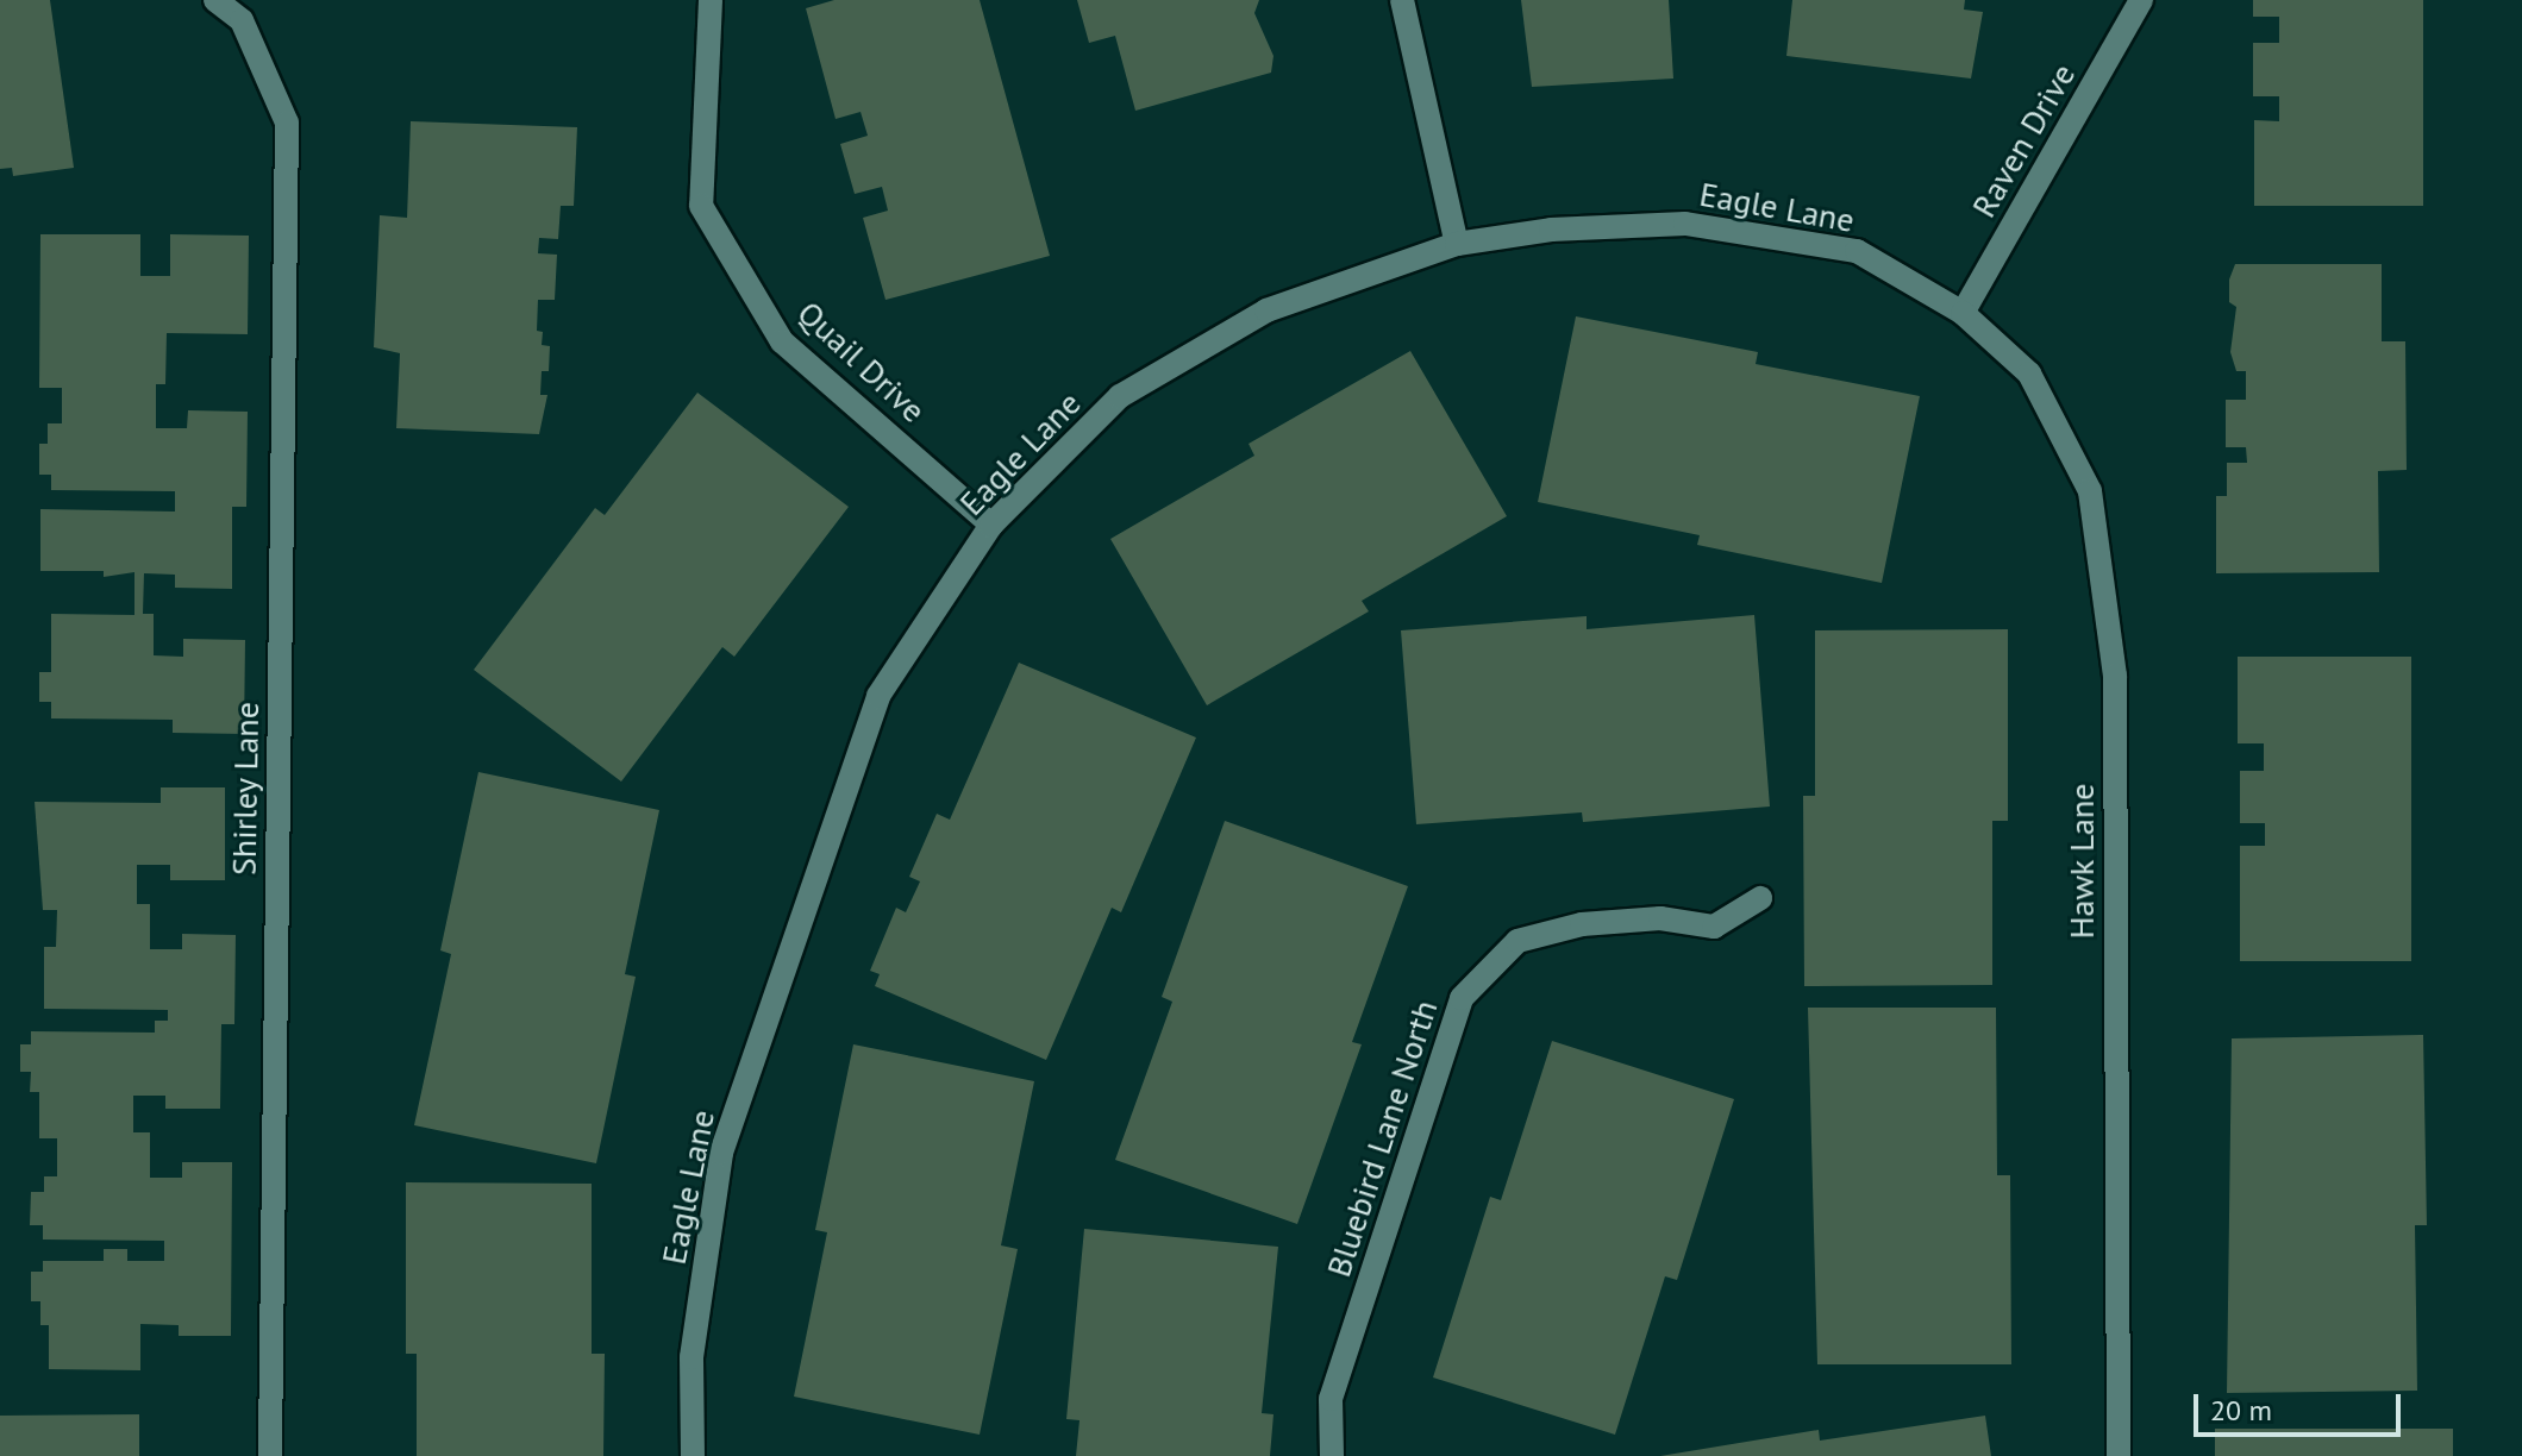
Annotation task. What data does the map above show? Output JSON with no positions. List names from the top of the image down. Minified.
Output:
{"streets":{"street":["Raven Drive","Eagle Lane","Quail Drive","Shirley Lane","Hawk Lane","Bluebird Lane North"]},"crossings":[["Raven Drive","Eagle Lane"],["Raven Drive","Hawk Lane"],["Eagle Lane","Quail Drive"],["Eagle Lane","Hawk Lane"]],"scale_bar":"20 m"}
